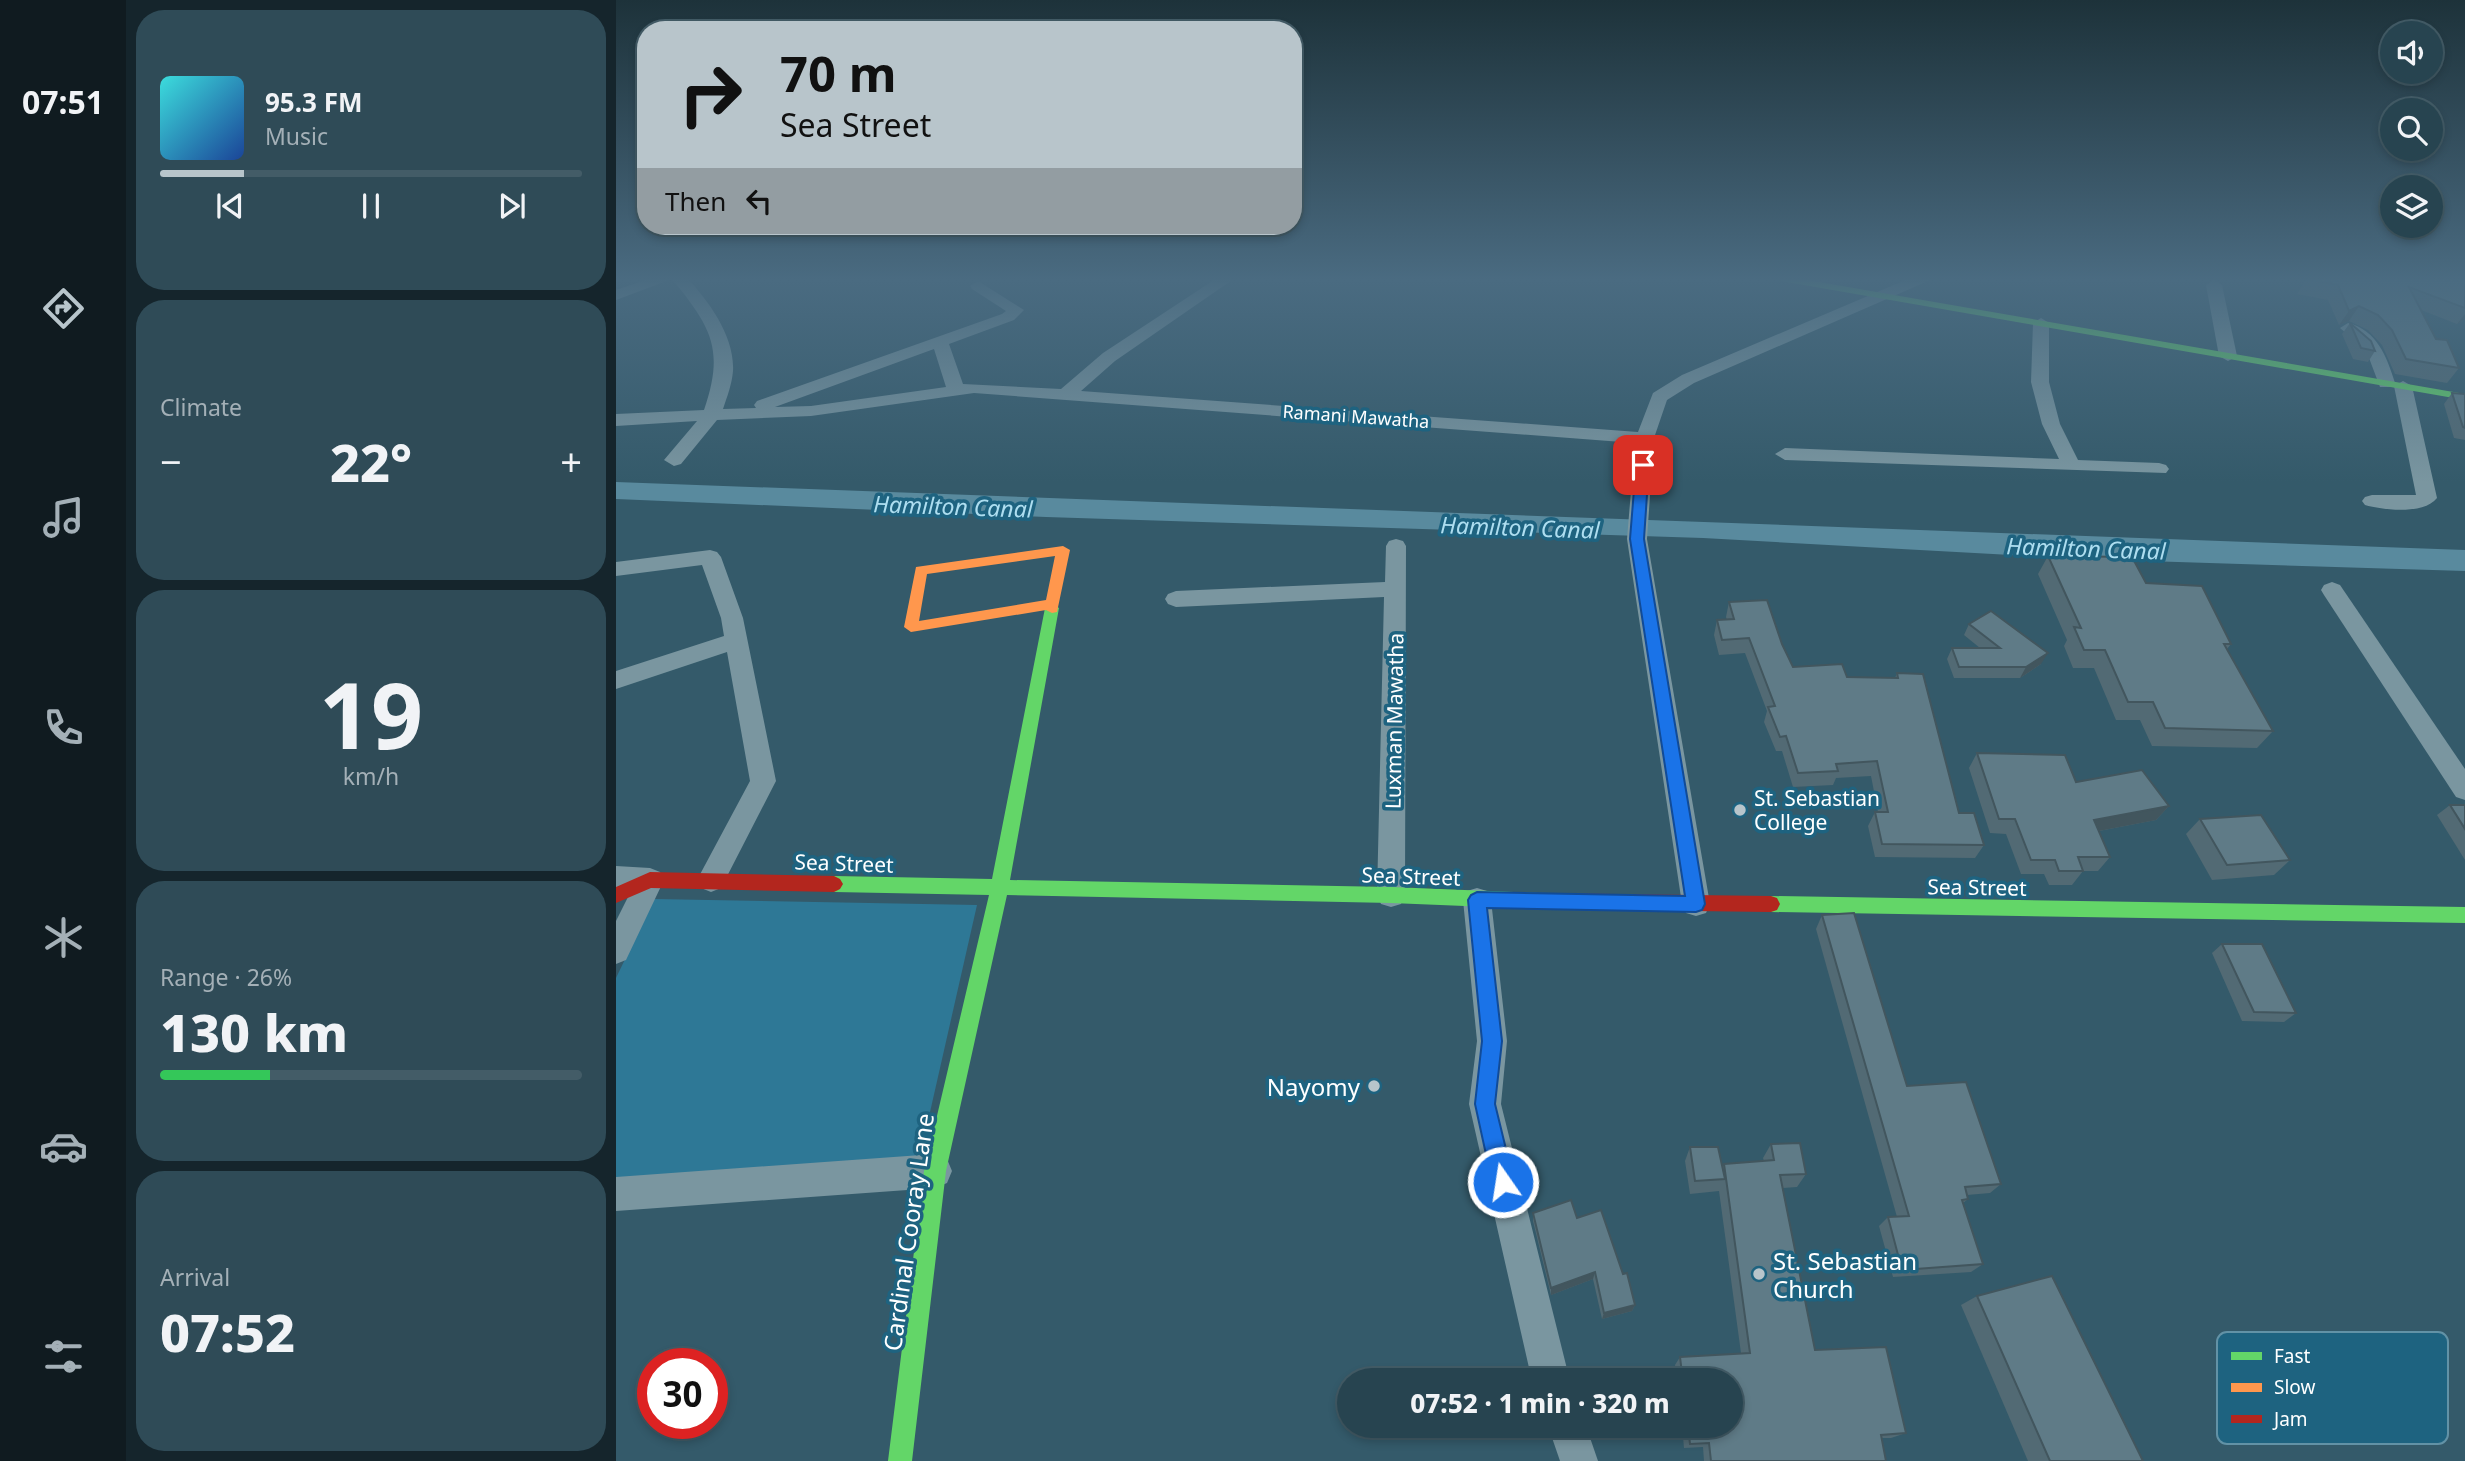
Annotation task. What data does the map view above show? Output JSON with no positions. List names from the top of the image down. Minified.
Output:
{"streets":{"street":["Ramani Mawatha","Luxman Mawatha","Sea Street","Cardinal Cooray Lane"]},"crossings":[["Luxman Mawatha","Sea Street"],["Sea Street","Cardinal Cooray Lane"]],"water":["Hamilton Canal"],"places":["St. Sebastian College","Nayomy","St. Sebastian Church"],"legend":["Fast","Slow","Jam"],"page":{"tabs":"07:51","turn":["70 m","Sea Street"],"song":["95.3 FM","Music"],"then":"Then","tile":["Climate",["19","km/h"],["Range · 26%","130 km"],["Arrival","07:52"]],"heat":["−","22°","+"],"limit":"30","trip":"07:52 · 1 min · 320 m"}}
